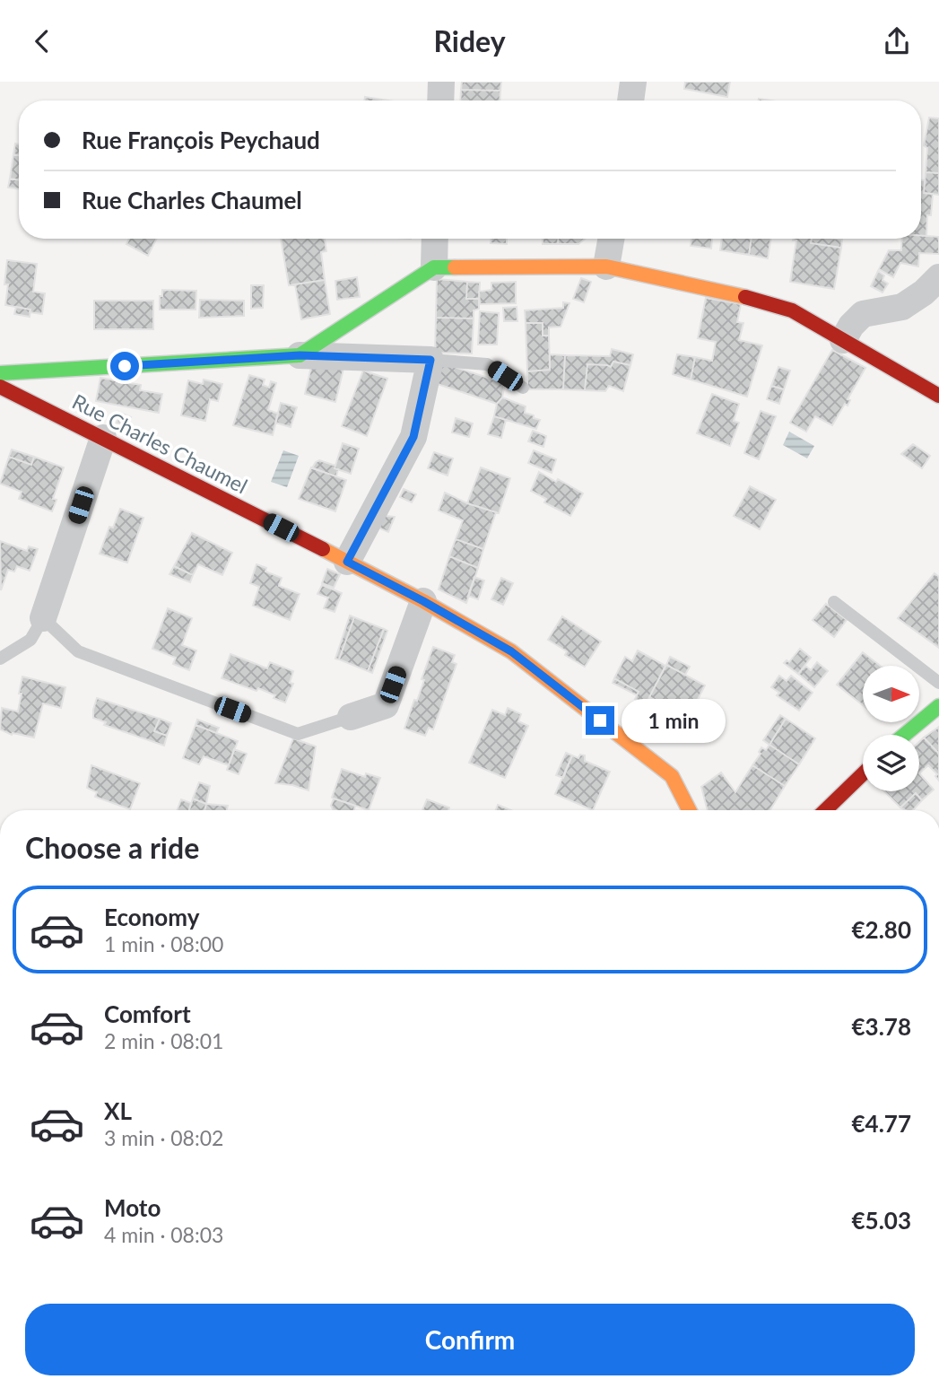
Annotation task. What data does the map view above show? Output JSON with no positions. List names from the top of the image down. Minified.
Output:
{"streets":{"street":["Rue Charles Chaumel"]},"north":"right","page":{"header":"Ridey","banner":["Rue François Peychaud","Rue Charles Chaumel"],"bubble":"1 min","heading":"Choose a ride","list":[{"name":"Economy","note":"1 min · 08:00","value":"€2.80"},{"name":"Comfort","note":"2 min · 08:01","value":"€3.78"},{"name":"XL","note":"3 min · 08:02","value":"€4.77"},{"name":"Moto","note":"4 min · 08:03","value":"€5.03"}],"buttons":"Confirm"}}
